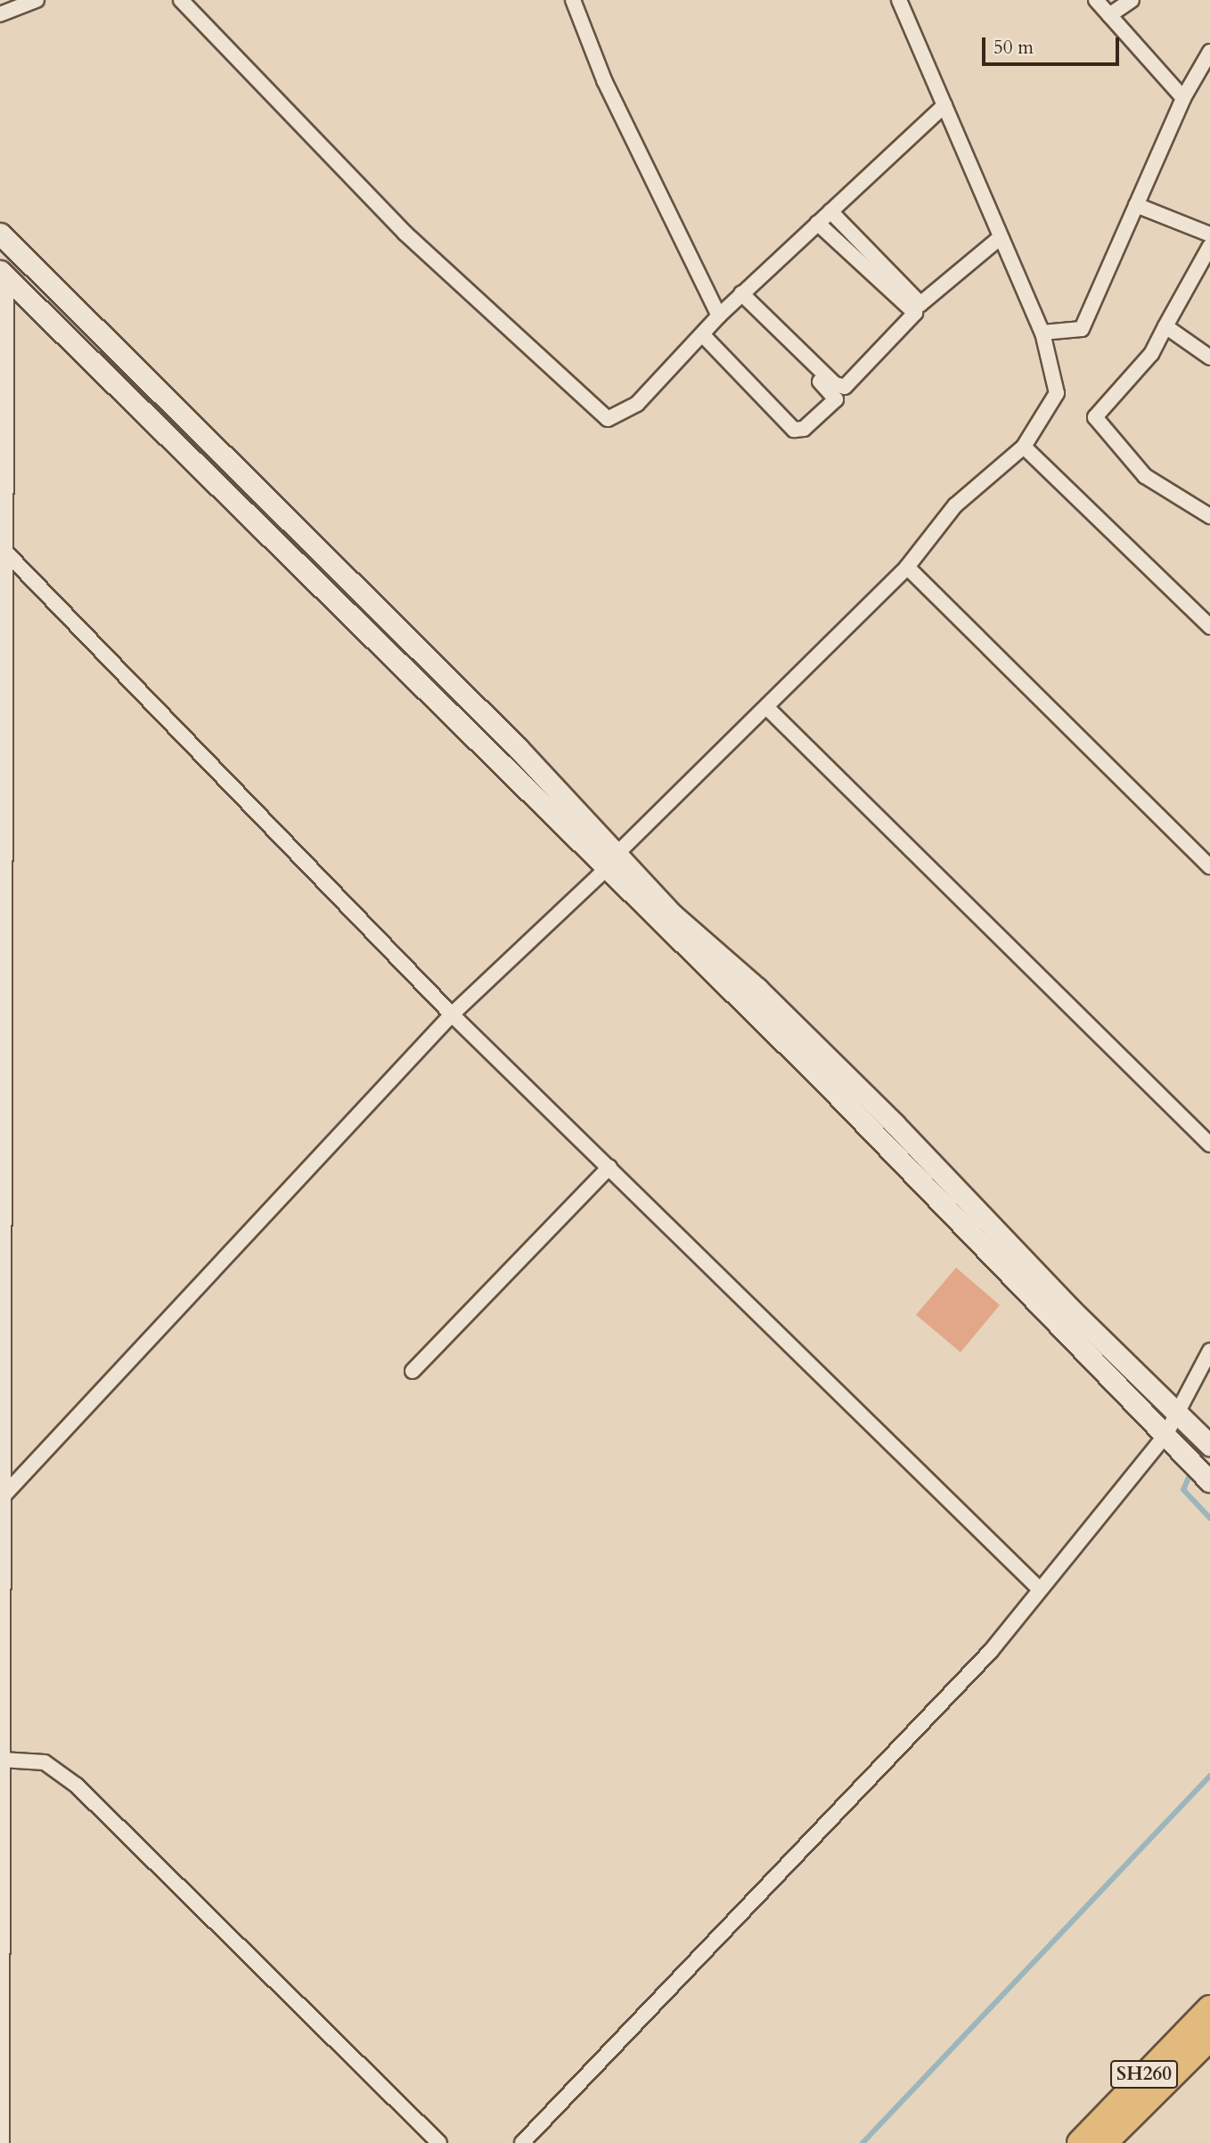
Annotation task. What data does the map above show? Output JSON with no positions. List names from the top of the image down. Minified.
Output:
{"streets":{"highway":["SH260"]},"scale_bar":"50 m"}
